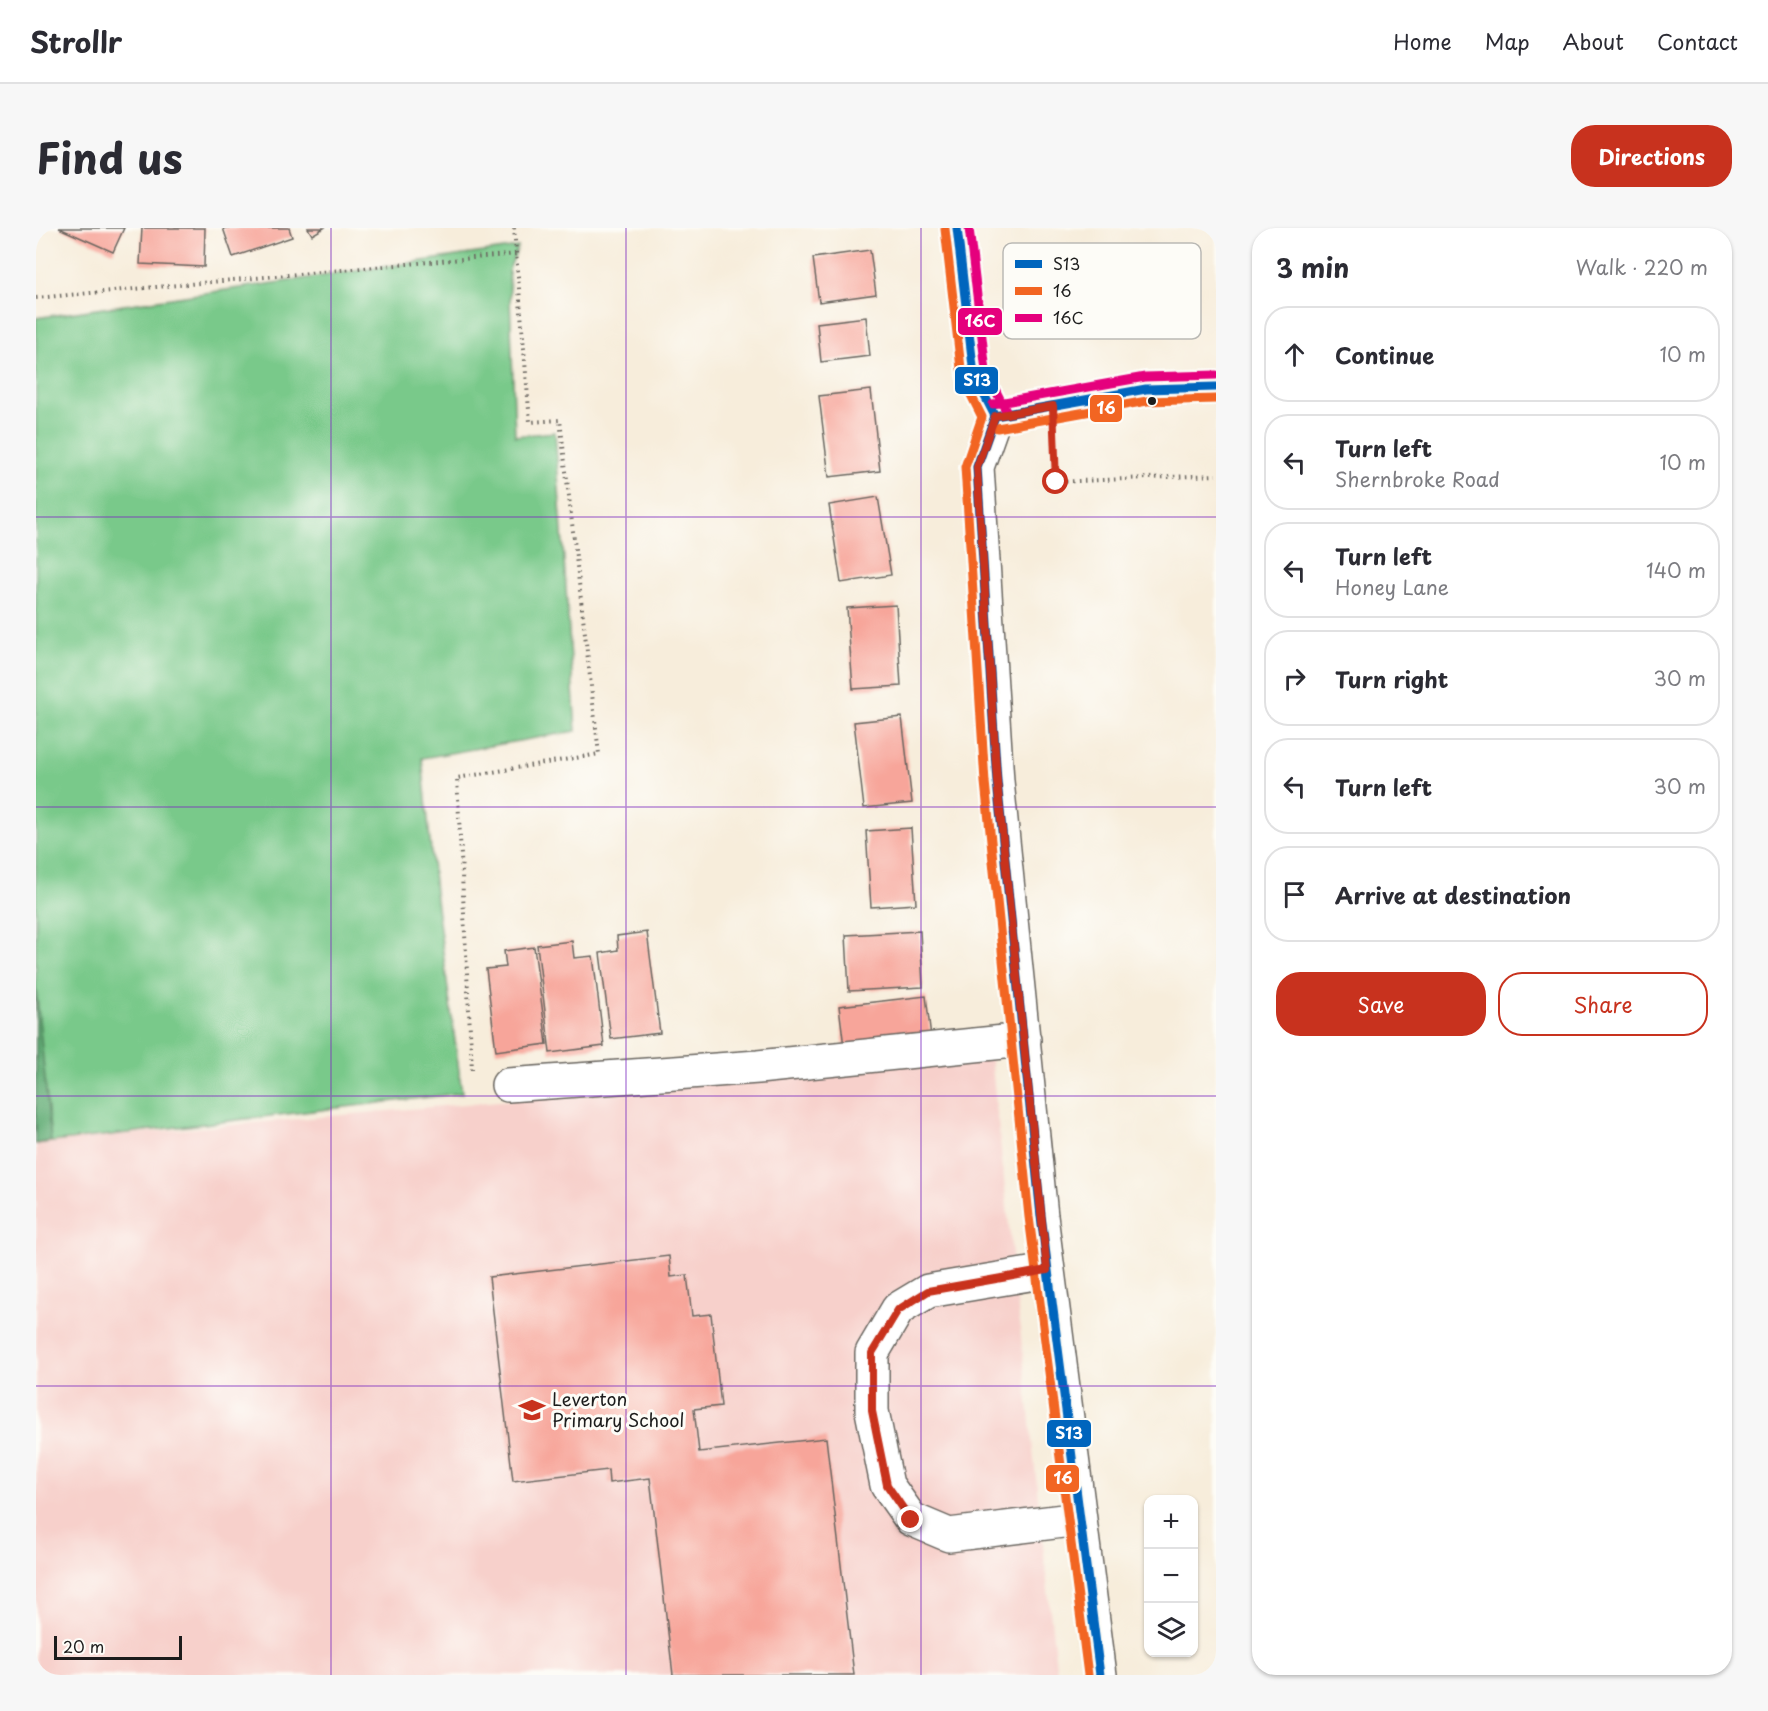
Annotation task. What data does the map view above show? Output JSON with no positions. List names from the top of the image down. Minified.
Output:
{"places":{"school or university":["Leverton Primary School"]},"lines":["transit line S13","transit line 16C","transit line 16"],"legend":["S13","16","16C"],"scale_bar":"20 m","page":{"header":"Strollr","nav":["Home","Map","About","Contact"],"title":"Find us","buttons":["Directions",["Save","Share"]],"heading":["3 min","Walk · 220 m"],"list":[["Continue","10 m"],["Turn left","Shernbroke Road","10 m"],["Turn left","Honey Lane","140 m"],["Turn right","30 m"],["Turn left","30 m"],"Arrive at destination"],"map_buttons":["+","−"],"scale":"20 m"}}
